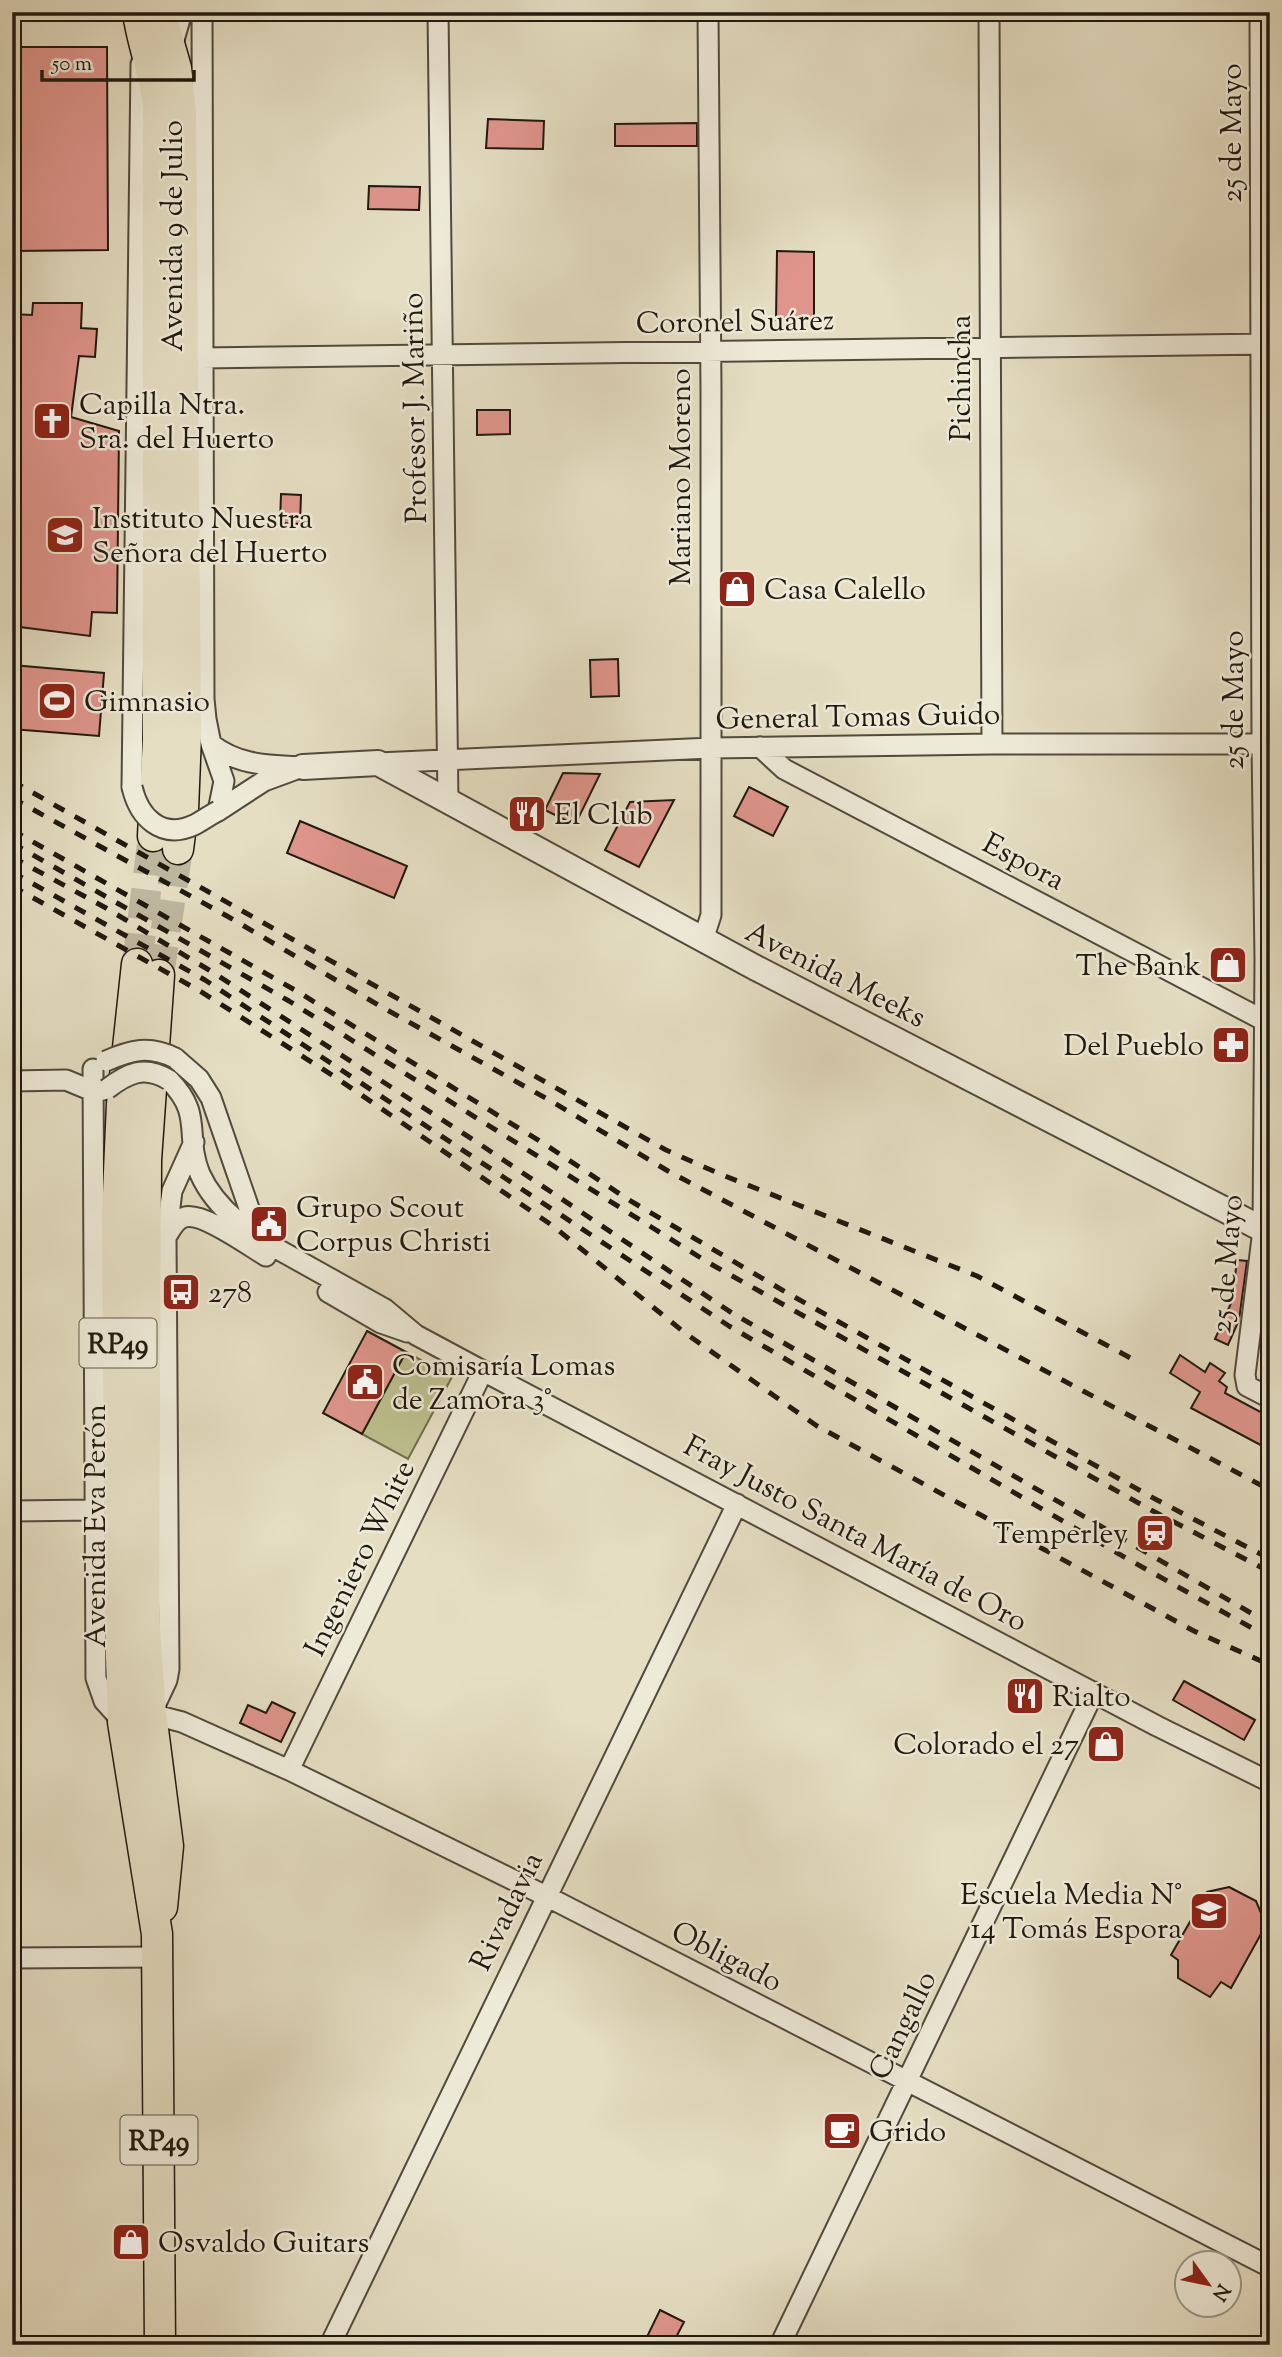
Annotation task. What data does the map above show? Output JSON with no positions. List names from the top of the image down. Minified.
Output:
{"streets":{"main road":["RP49"],"street":["25 de Mayo","Avenida 9 de Julio","Coronel Suárez","Pichincha","Profesor J. Mariño","Mariano Moreno","General Tomas Guido","Espora","Avenida Meeks","Avenida Eva Perón","Fray Justo Santa María de Oro","Ingeniero White","Rivadavia","Obligado","Cangallo"]},"crossings":[["25 de Mayo","Coronel Suárez"],["25 de Mayo","General Tomas Guido"],["25 de Mayo","Espora"],["25 de Mayo","Avenida Meeks"],["Avenida 9 de Julio","Coronel Suárez"],["Coronel Suárez","Pichincha"],["Coronel Suárez","Profesor J. Mariño"],["Coronel Suárez","Mariano Moreno"],["Pichincha","General Tomas Guido"],["Profesor J. Mariño","General Tomas Guido"],["Profesor J. Mariño","Avenida Meeks"],["Mariano Moreno","General Tomas Guido"],["Mariano Moreno","Avenida Meeks"],["General Tomas Guido","Espora"],["General Tomas Guido","Avenida Meeks"],["RP49","Avenida Eva Perón"],["RP49","Obligado"],["Avenida Eva Perón","Obligado"],["Fray Justo Santa María de Oro","Ingeniero White"],["Fray Justo Santa María de Oro","Rivadavia"],["Fray Justo Santa María de Oro","Cangallo"],["Ingeniero White","Obligado"],["Rivadavia","Obligado"],["Obligado","Cangallo"]],"places":{"church":["Capilla Ntra. Sra. del Huerto"],"school or university":["Instituto Nuestra Señora del Huerto","Escuela Media N° 14 Tomás Espora"],"shop":["Casa Calello","The Bank","Colorado el 27","Osvaldo Guitars"],"sports":["Gimnasio"],"restaurant":["El Club","Rialto"],"pharmacy":["Del Pueblo"],"public building":["Grupo Scout Corpus Christi","Comisaría Lomas de Zamora 3°"],"bus stop":["278"],"station":["Temperley"],"cafe":["Grido"]},"scale_bar":"50 m","north":"bottom right"}
